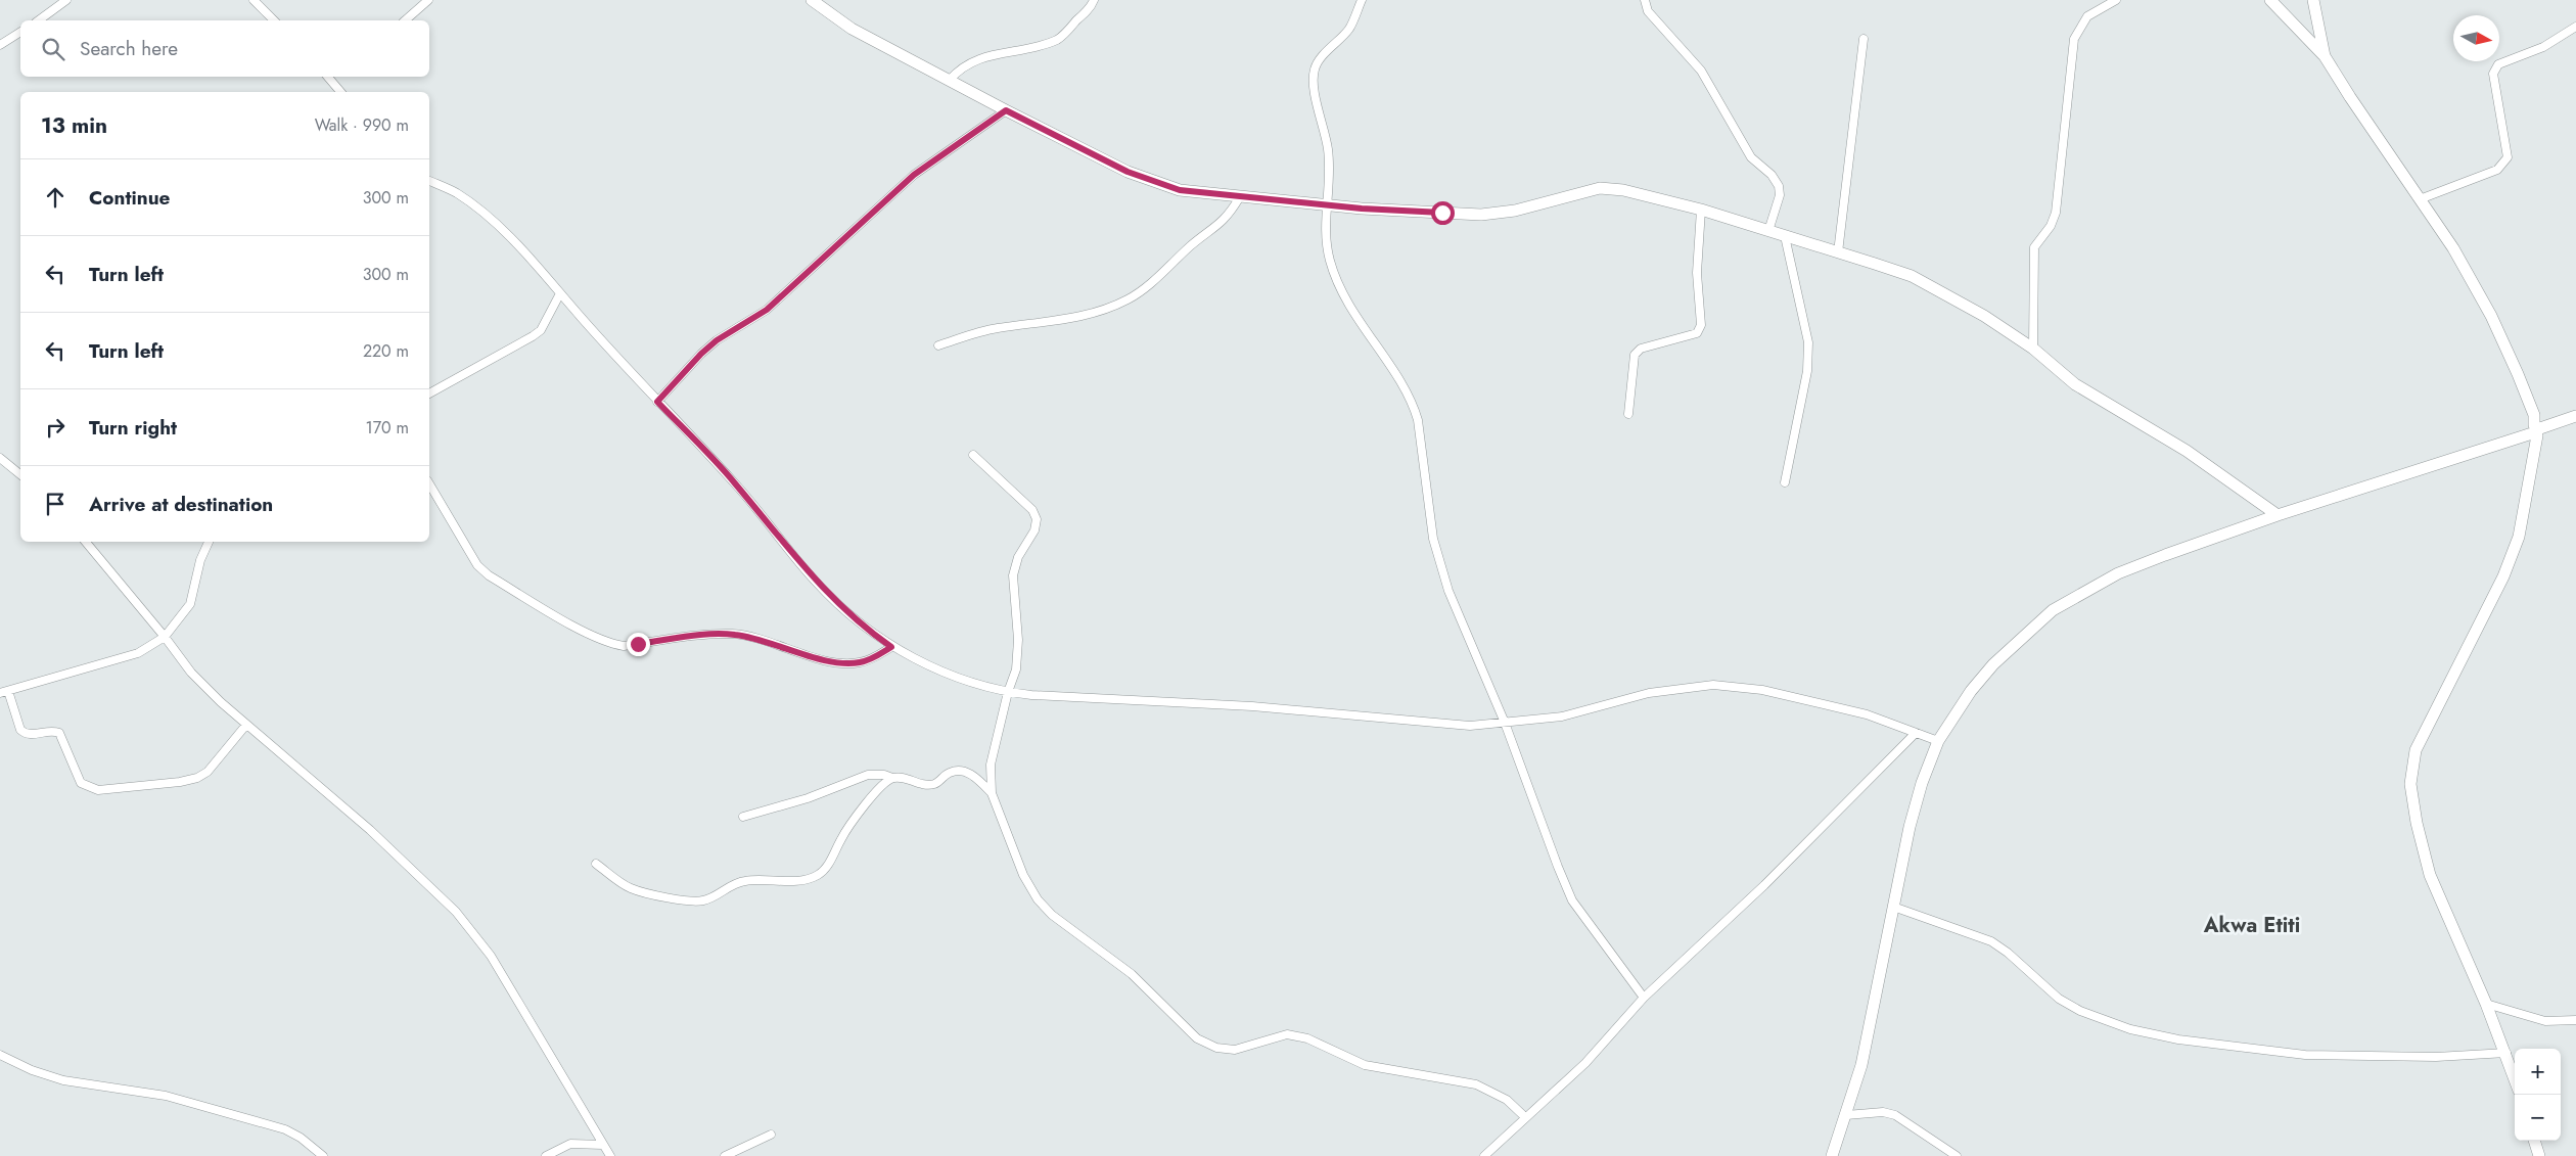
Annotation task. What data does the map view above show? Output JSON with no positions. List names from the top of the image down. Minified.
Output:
{"districts":["Akwa Etiti"],"north":"right","page":{"search":"Search here","heading":["13 min","Walk · 990 m"],"list":[["Continue","300 m"],["Turn left","300 m"],["Turn left","220 m"],["Turn right","170 m"],"Arrive at destination"],"map_buttons":["+","−"]}}
